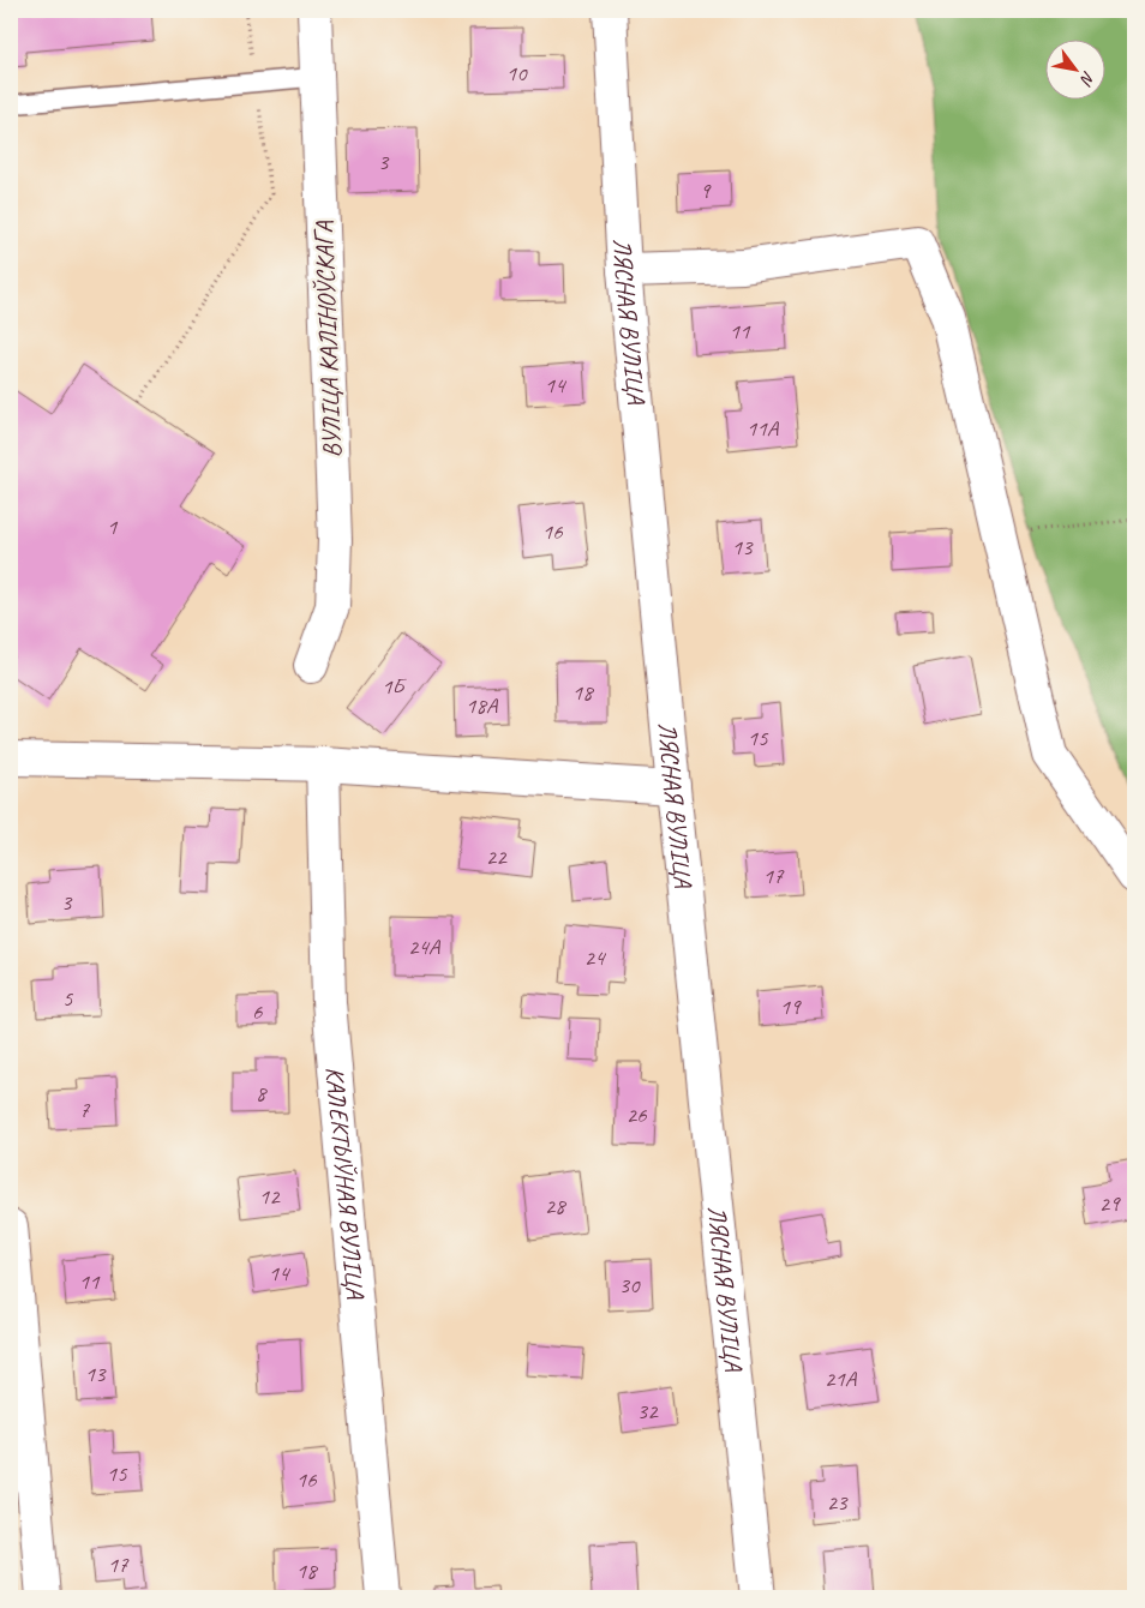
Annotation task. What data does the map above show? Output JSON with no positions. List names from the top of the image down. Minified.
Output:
{"streets":{"street":["ЛЯСНАЯ ВУЛІЦА","ВУЛІЦА КАЛІНОЎСКАГА","КАЛЕКТЫЎНАЯ ВУЛІЦА"]},"house_numbers":["10","3","9","11","14","11А","1","16","13","1Б","18","18А","15","22","17","3","24А","24","5","19","6","8","7","26","12","29","28","14","11","30","13","21А","32","15","16","23","17","18"],"north":"bottom right"}
